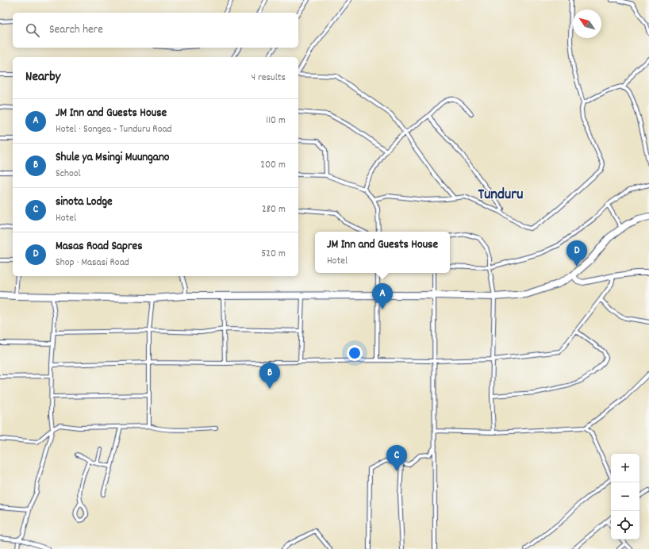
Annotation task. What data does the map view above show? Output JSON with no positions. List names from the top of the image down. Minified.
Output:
{"districts":["Tunduru"],"north":"top left","page":{"search":"Search here","heading":["Nearby","4 results"],"list":[{"mark":"A","name":"JM Inn and Guests House","note":"Hotel · Songea - Tunduru Road","value":"110 m"},{"mark":"B","name":"Shule ya Msingi Muungano","note":"School","value":"200 m"},{"mark":"C","name":"sinota Lodge","note":"Hotel","value":"280 m"},{"mark":"D","name":"Masas Road Sapres","note":"Shop · Masasi Road","value":"520 m"}],"popup":["JM Inn and Guests House","Hotel"],"pins":["D","A","B","C"],"map_buttons":["+","−"]}}
